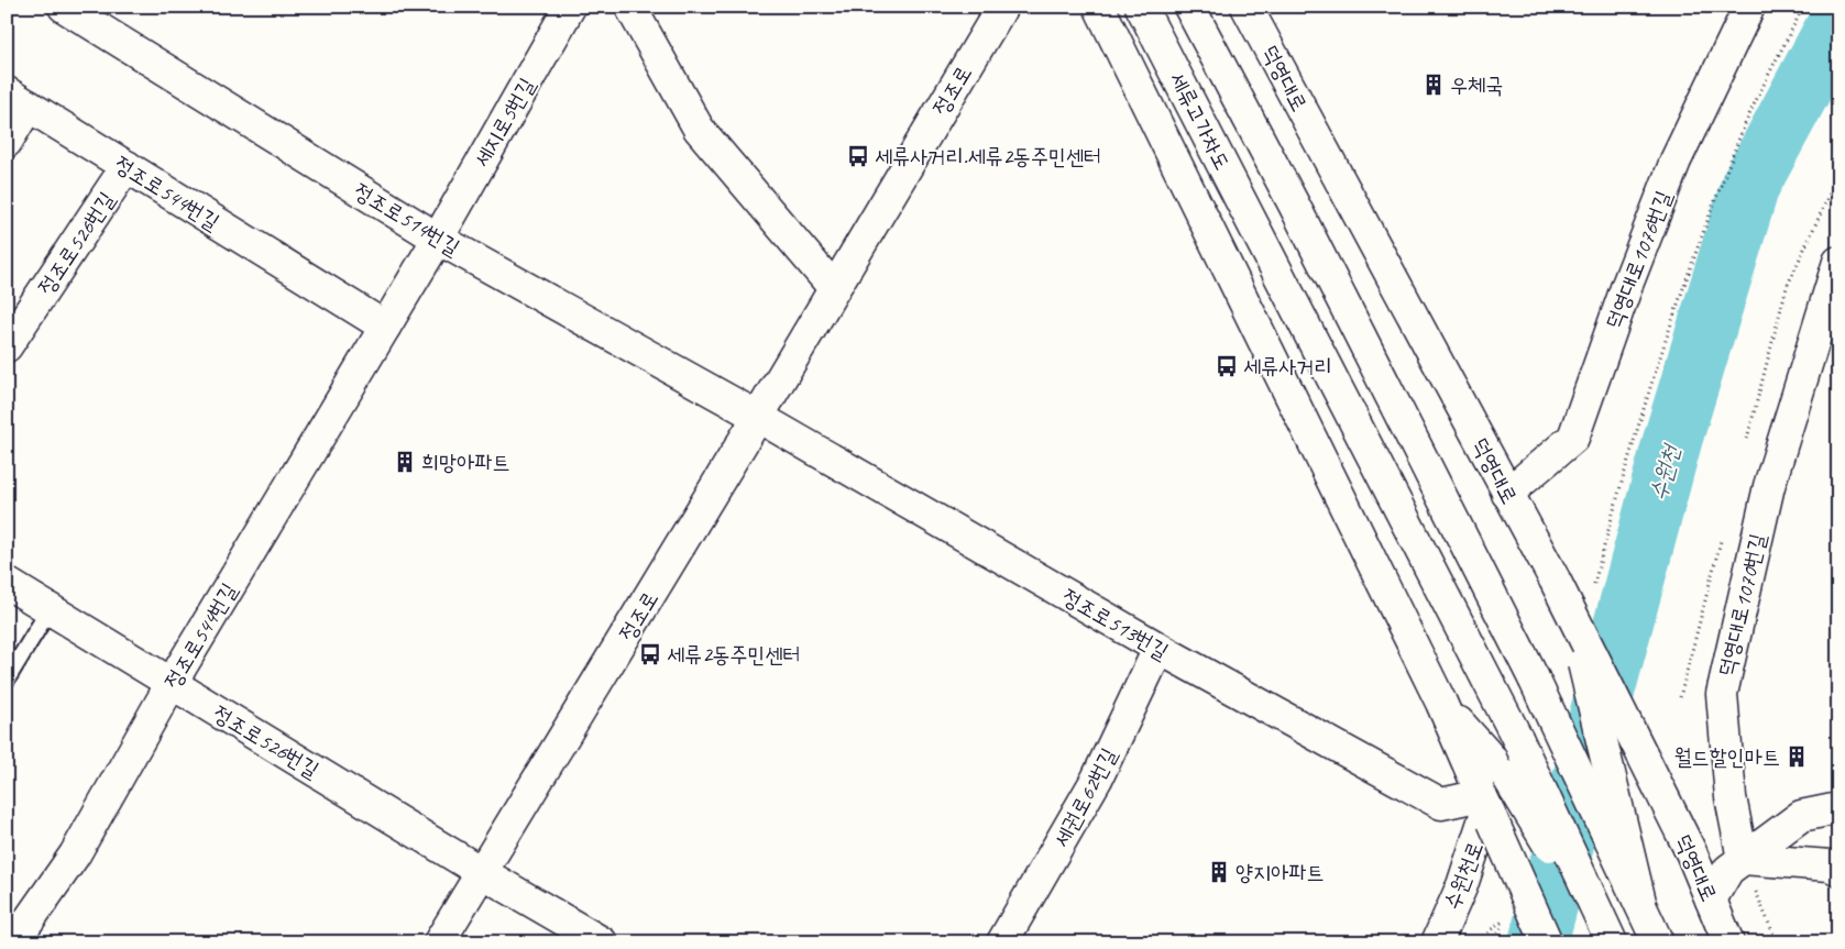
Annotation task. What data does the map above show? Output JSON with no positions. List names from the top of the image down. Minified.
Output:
{"streets":{"street":["덕영대로","정조로","세류고가차도","세지로5번길","정조로544번길","정조로514번길","정조로526번길","덕영대로1076번길","덕영대로1070번길","정조로513번길","세권로62번길","수원천로"]},"crossings":[["덕영대로","덕영대로1076번길"],["정조로","정조로514번길"],["정조로","정조로526번길"],["정조로","정조로513번길"],["세지로5번길","정조로544번길"],["세지로5번길","정조로514번길"],["정조로544번길","정조로514번길"],["정조로544번길","정조로526번길"],["정조로514번길","정조로513번길"],["정조로513번길","세권로62번길"],["정조로513번길","수원천로"]],"water":["수원천"],"places":{"building":["우체국","희망아파트","월드할인마트","양지아파트"],"bus stop":["세류사거리.세류2동주민센터","세류사거리","세류2동주민센터"]}}
